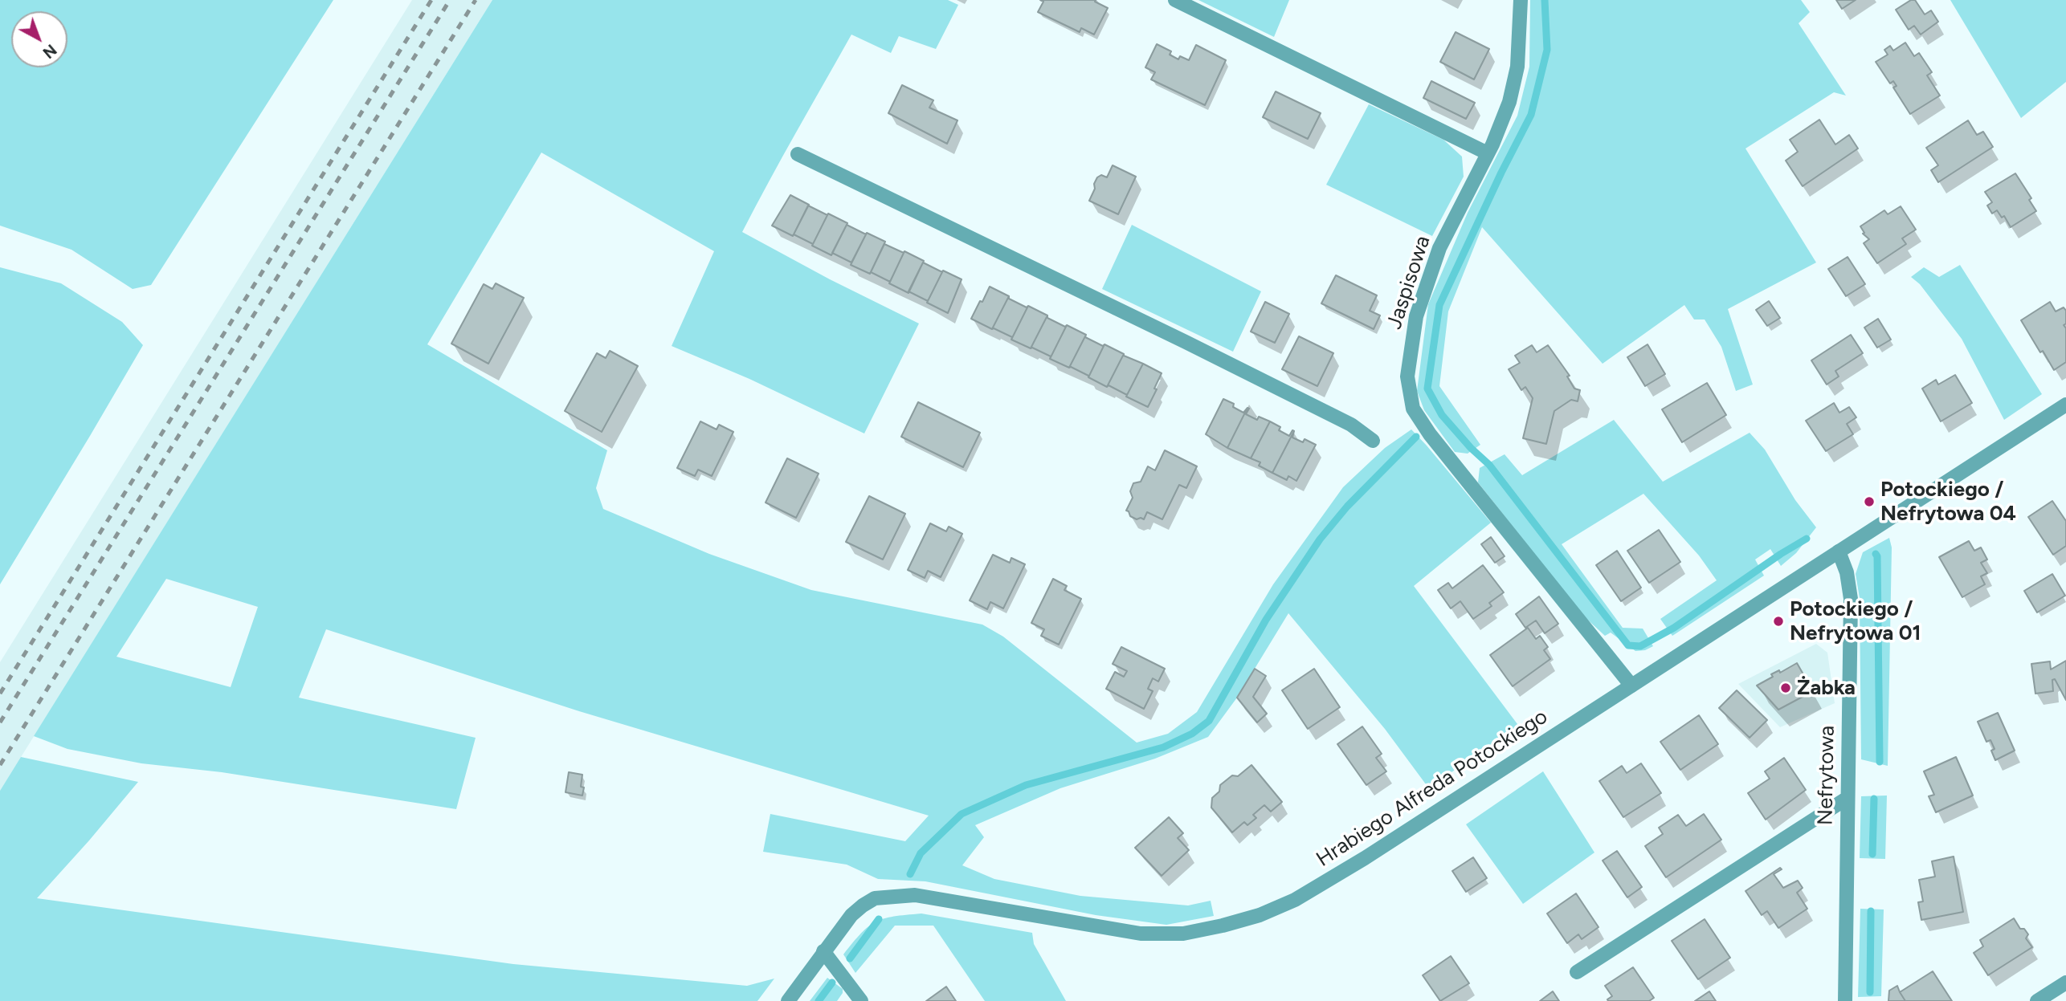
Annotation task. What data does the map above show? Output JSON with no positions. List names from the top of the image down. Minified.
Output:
{"streets":{"street":["Jaspisowa","Nefrytowa","Hrabiego Alfreda Potockiego"]},"crossings":[["Jaspisowa","Hrabiego Alfreda Potockiego"],["Nefrytowa","Hrabiego Alfreda Potockiego"]],"places":["Potockiego / Nefrytowa 04","Potockiego / Nefrytowa 01","Żabka"],"north":"bottom right"}
